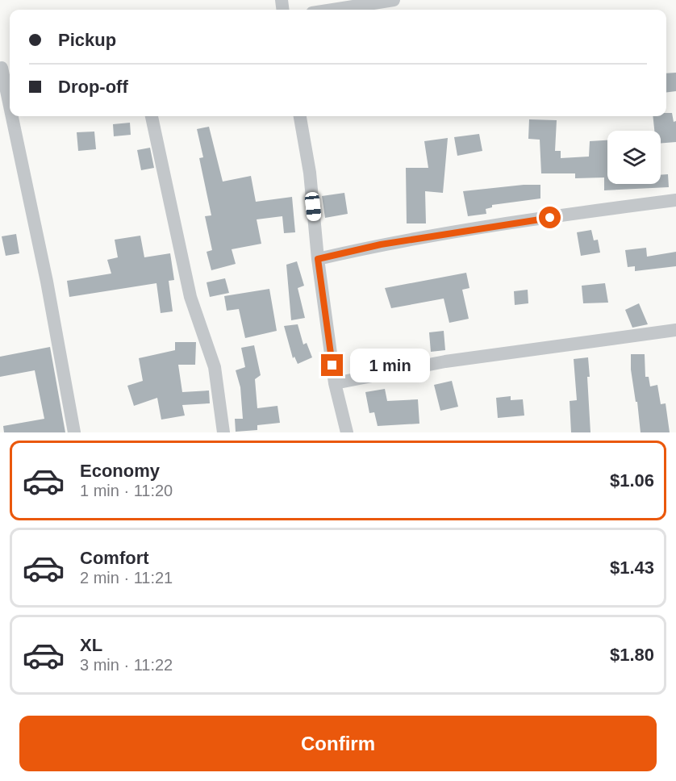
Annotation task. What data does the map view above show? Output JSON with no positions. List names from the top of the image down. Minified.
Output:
{"page":{"banner":["Pickup","Drop-off"],"bubble":"1 min","list":[{"name":"Economy","note":"1 min · 11:20","value":"$1.06"},{"name":"Comfort","note":"2 min · 11:21","value":"$1.43"},{"name":"XL","note":"3 min · 11:22","value":"$1.80"}],"buttons":"Confirm"}}
